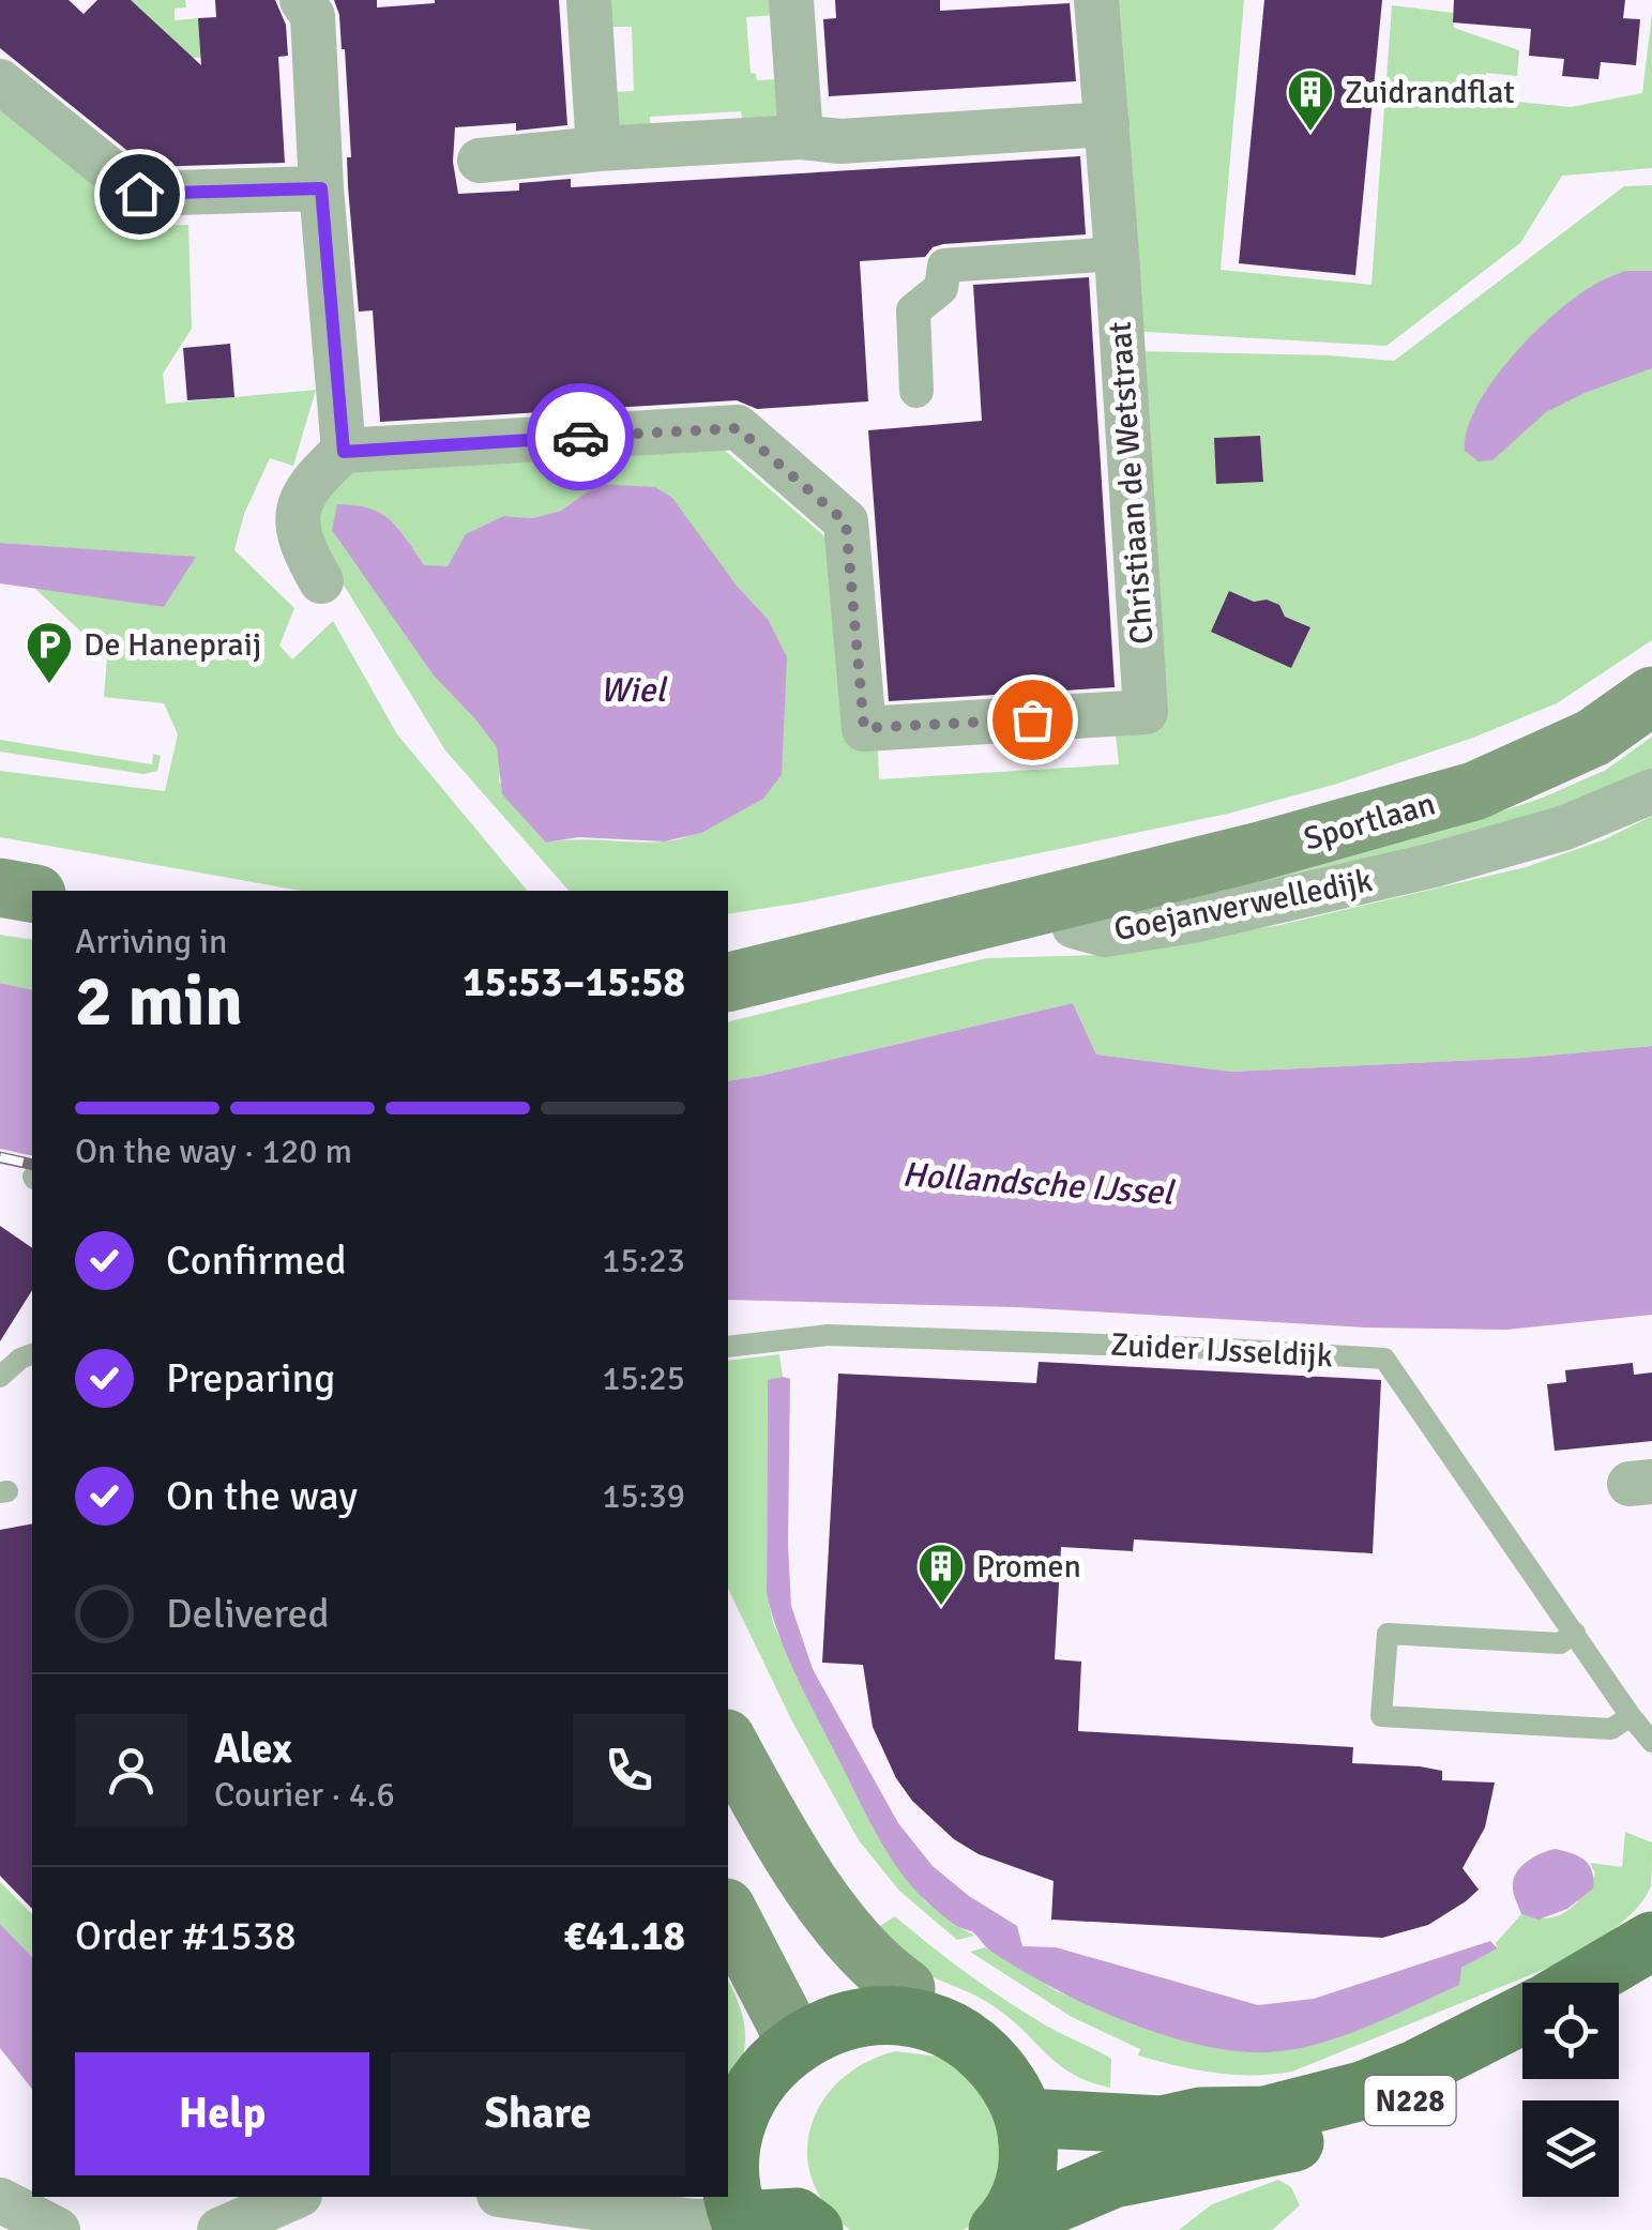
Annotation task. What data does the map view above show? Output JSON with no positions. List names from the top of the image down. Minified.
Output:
{"streets":{"main road":["Sportlaan","Goejanverwelledijk","N228"],"street":["Christiaan de Wetstraat"],"lane":["Zuider IJsseldijk"]},"crossings":[["Sportlaan","Goejanverwelledijk"]],"water":["Wiel","Hollandsche IJssel"],"places":{"building":["Zuidrandflat","Promen"],"parking":["De Hanepraij"]},"page":{"heading":["2 min","Arriving in","15:53–15:58"],"panel":["Alex","Courier · 4.6","Order #1538","€41.18"],"bar":"On the way · 120 m","list":[["Confirmed","15:23"],["Preparing","15:25"],["On the way","15:39"],"Delivered"],"buttons":["Help","Share"]}}
